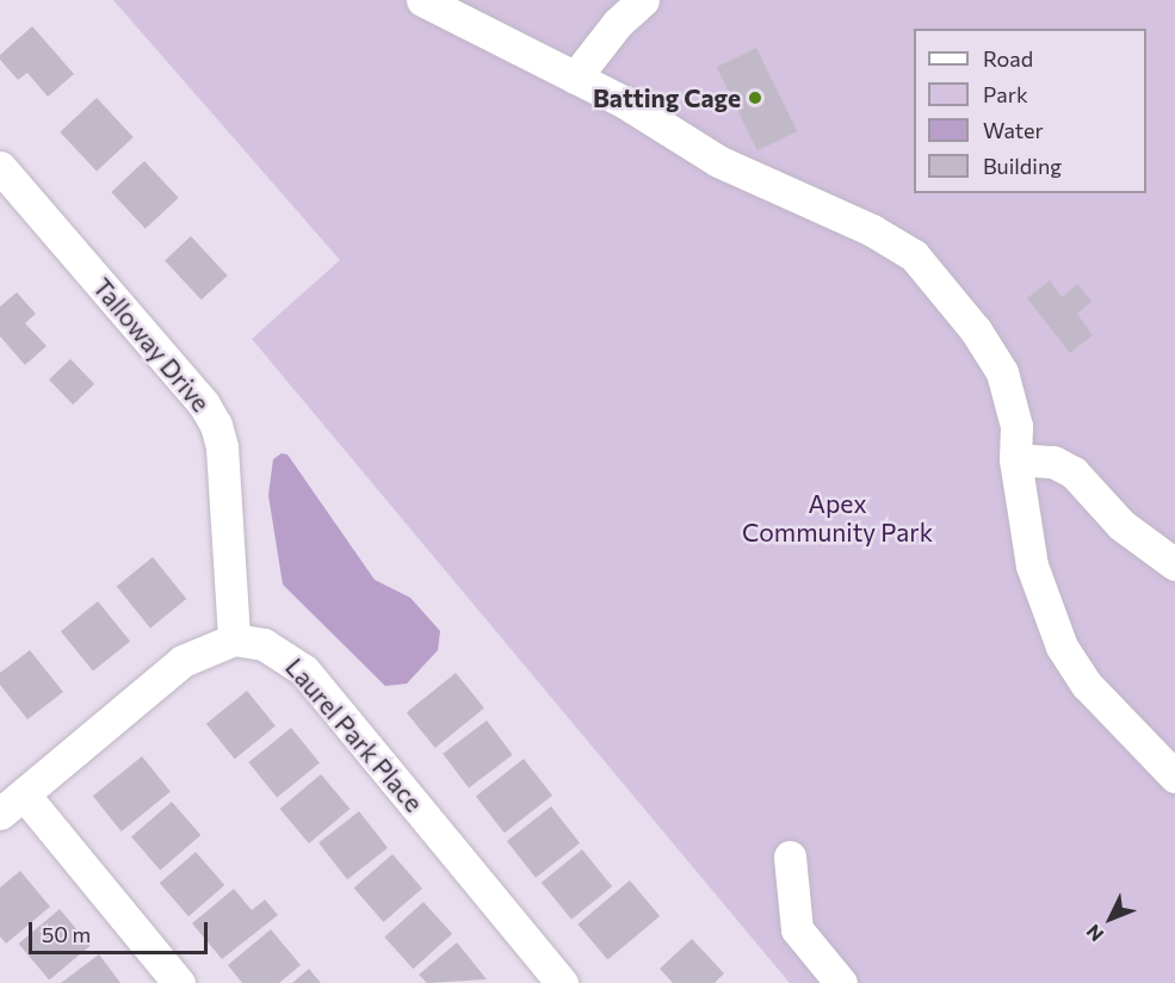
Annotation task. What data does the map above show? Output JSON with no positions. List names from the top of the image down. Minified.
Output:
{"streets":{"street":["Talloway Drive","Laurel Park Place"]},"crossings":[["Talloway Drive","Laurel Park Place"]],"parks":["Apex Community Park"],"places":["Batting Cage"],"legend":["Road","Park","Water","Building"],"scale_bar":"50 m","north":"bottom left"}
